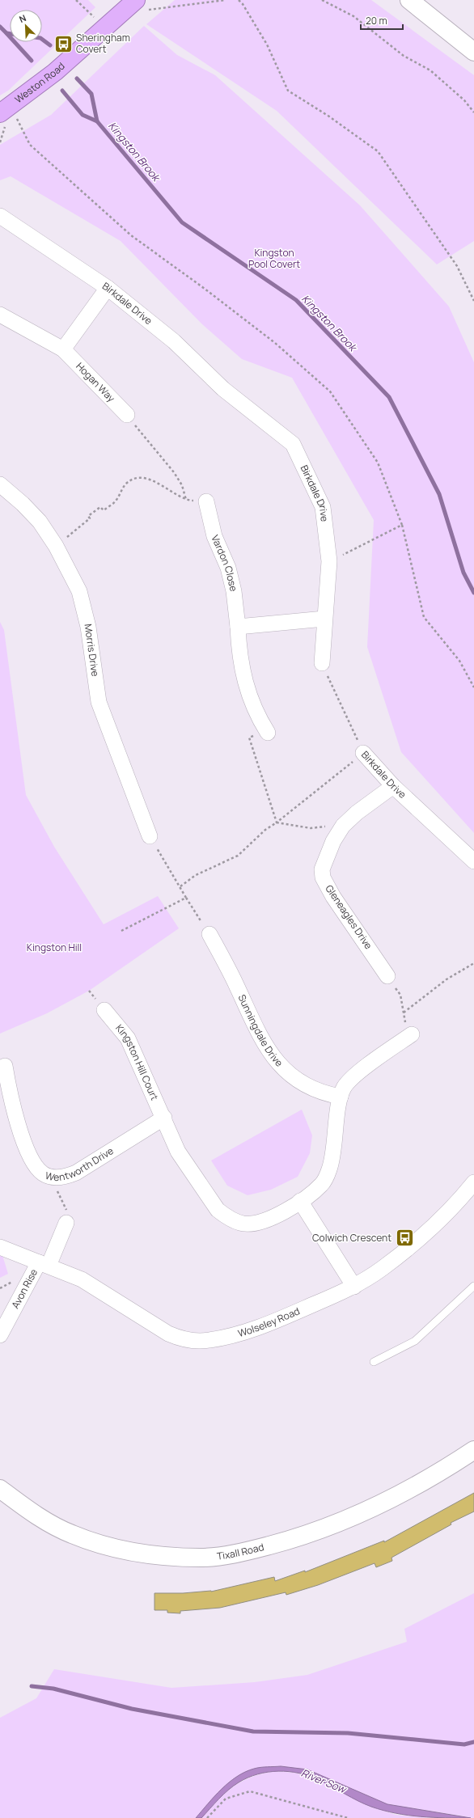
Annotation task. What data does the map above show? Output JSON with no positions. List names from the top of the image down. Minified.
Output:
{"streets":{"highway":["Weston Road"],"street":["Birkdale Drive","Hogan Way","Vardon Close","Morris Drive","Gleneagles Drive","Sunningdale Drive","Kingston Hill Court","Wentworth Drive","Avon Rise","Wolseley Road","Tixall Road"]},"crossings":[["Birkdale Drive","Gleneagles Drive"],["Kingston Hill Court","Wentworth Drive"],["Avon Rise","Wolseley Road"]],"water":["Kingston Brook","River Sow"],"parks":["Kingston Pool Covert","Kingston Hill"],"places":{"bus stop":["Sheringham Covert","Colwich Crescent"]},"scale_bar":"20 m","north":"top left"}
